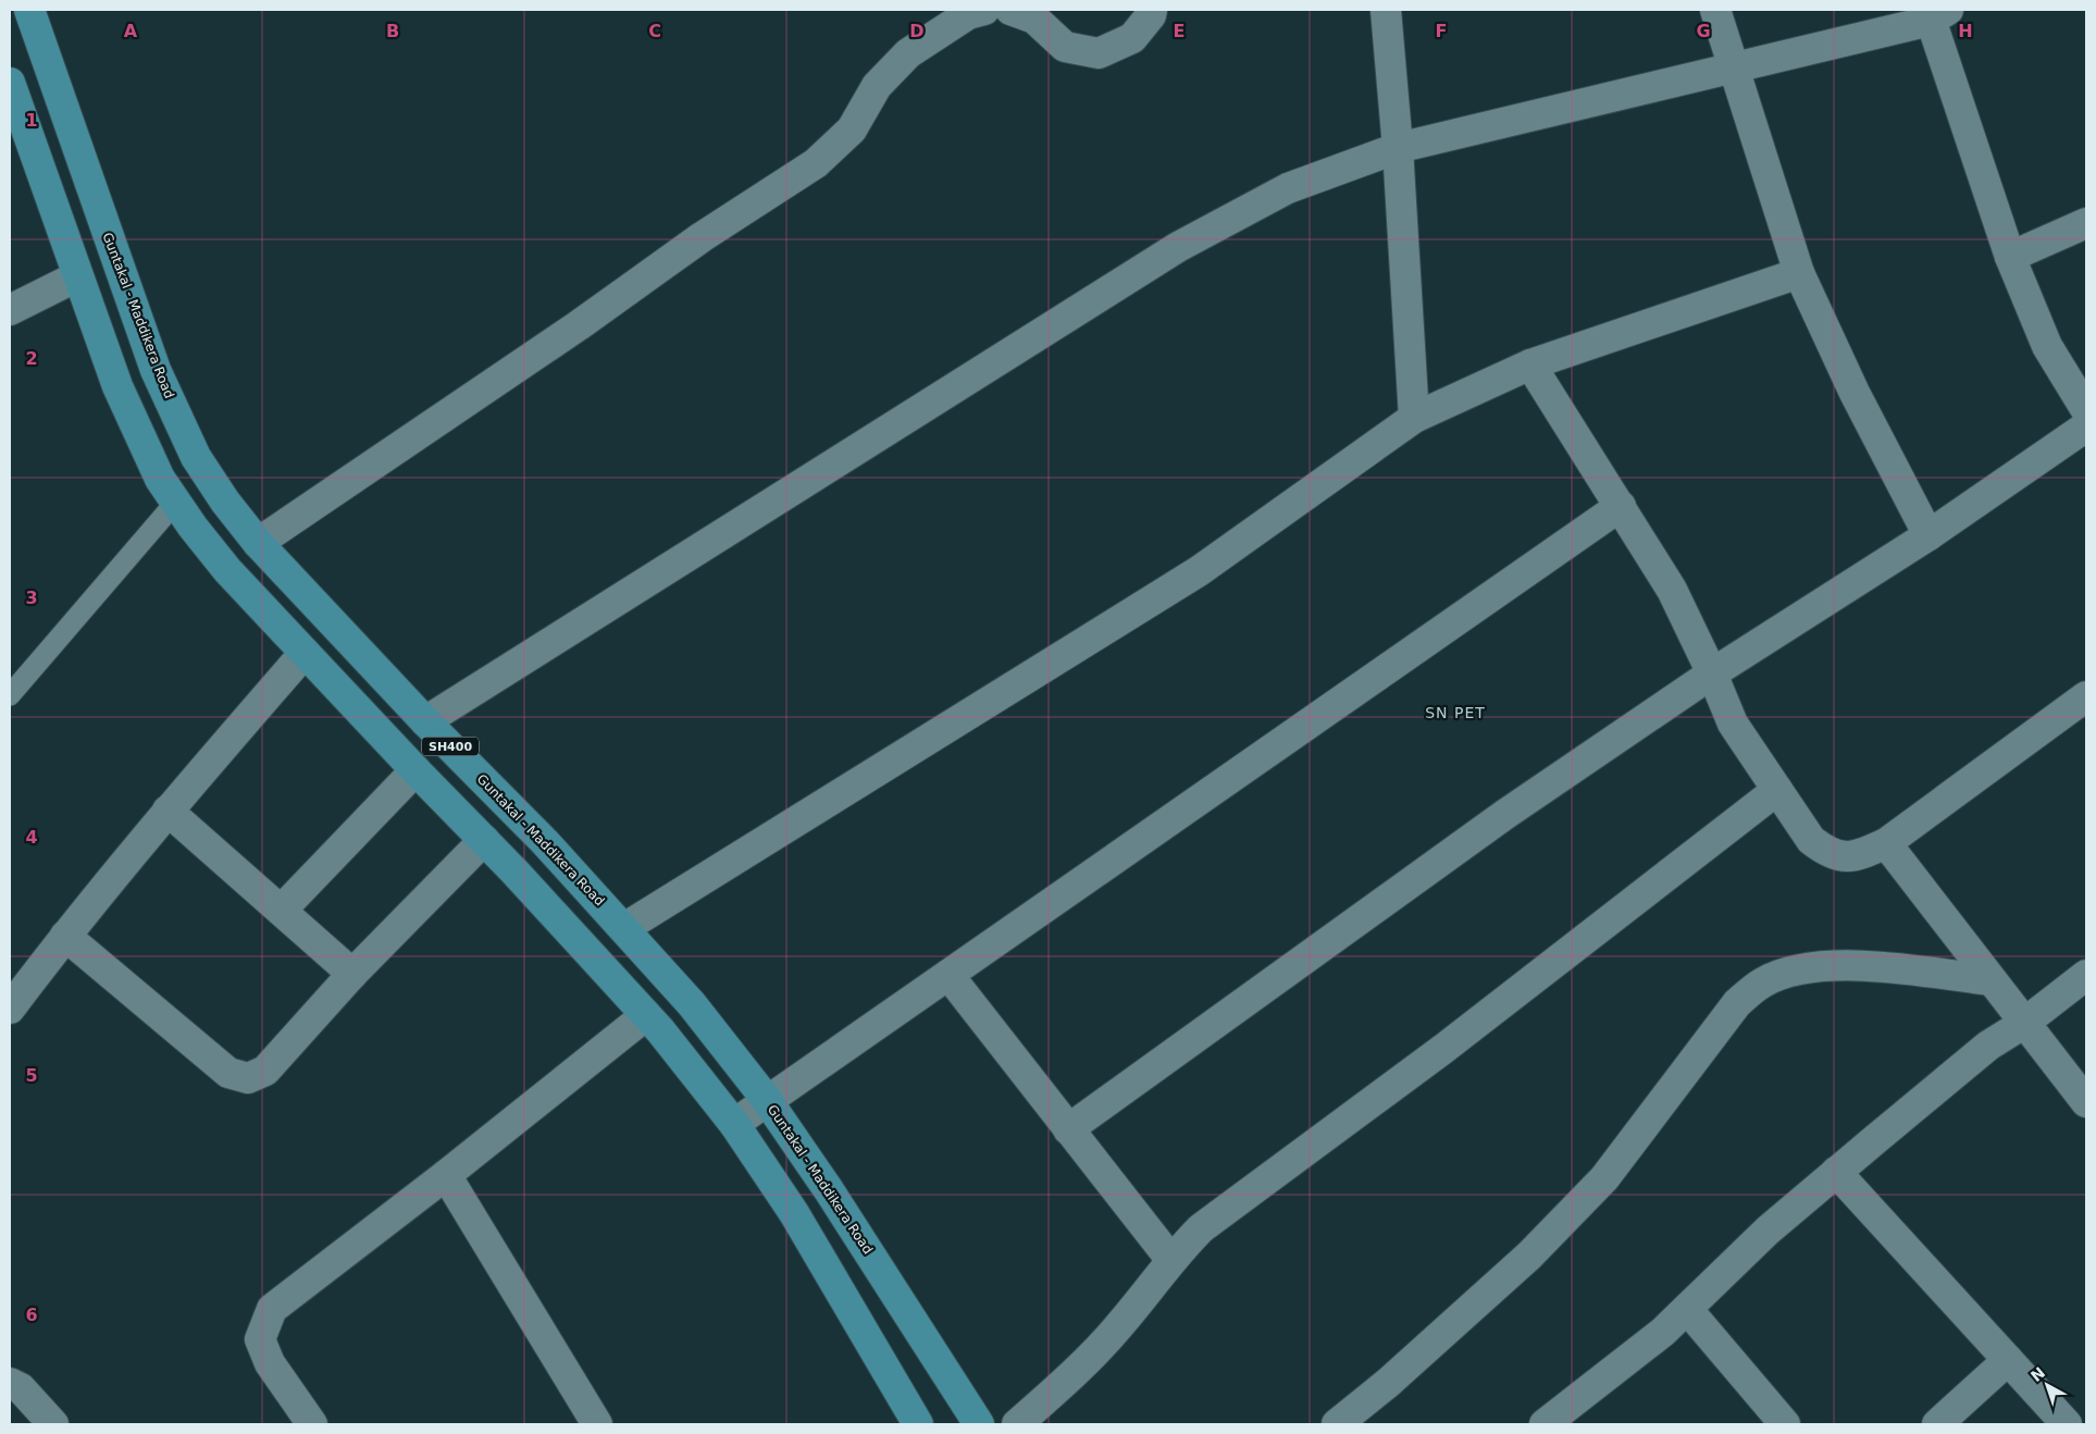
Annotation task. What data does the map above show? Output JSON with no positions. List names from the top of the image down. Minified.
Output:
{"streets":{"main road":["Guntakal - Maddikera Road","SH400"]},"districts":["SN PET"],"north":"top left","grid":{"columns":["A","B","C","D","E","F","G","H"],"rows":["1","2","3","4","5","6"]}}
